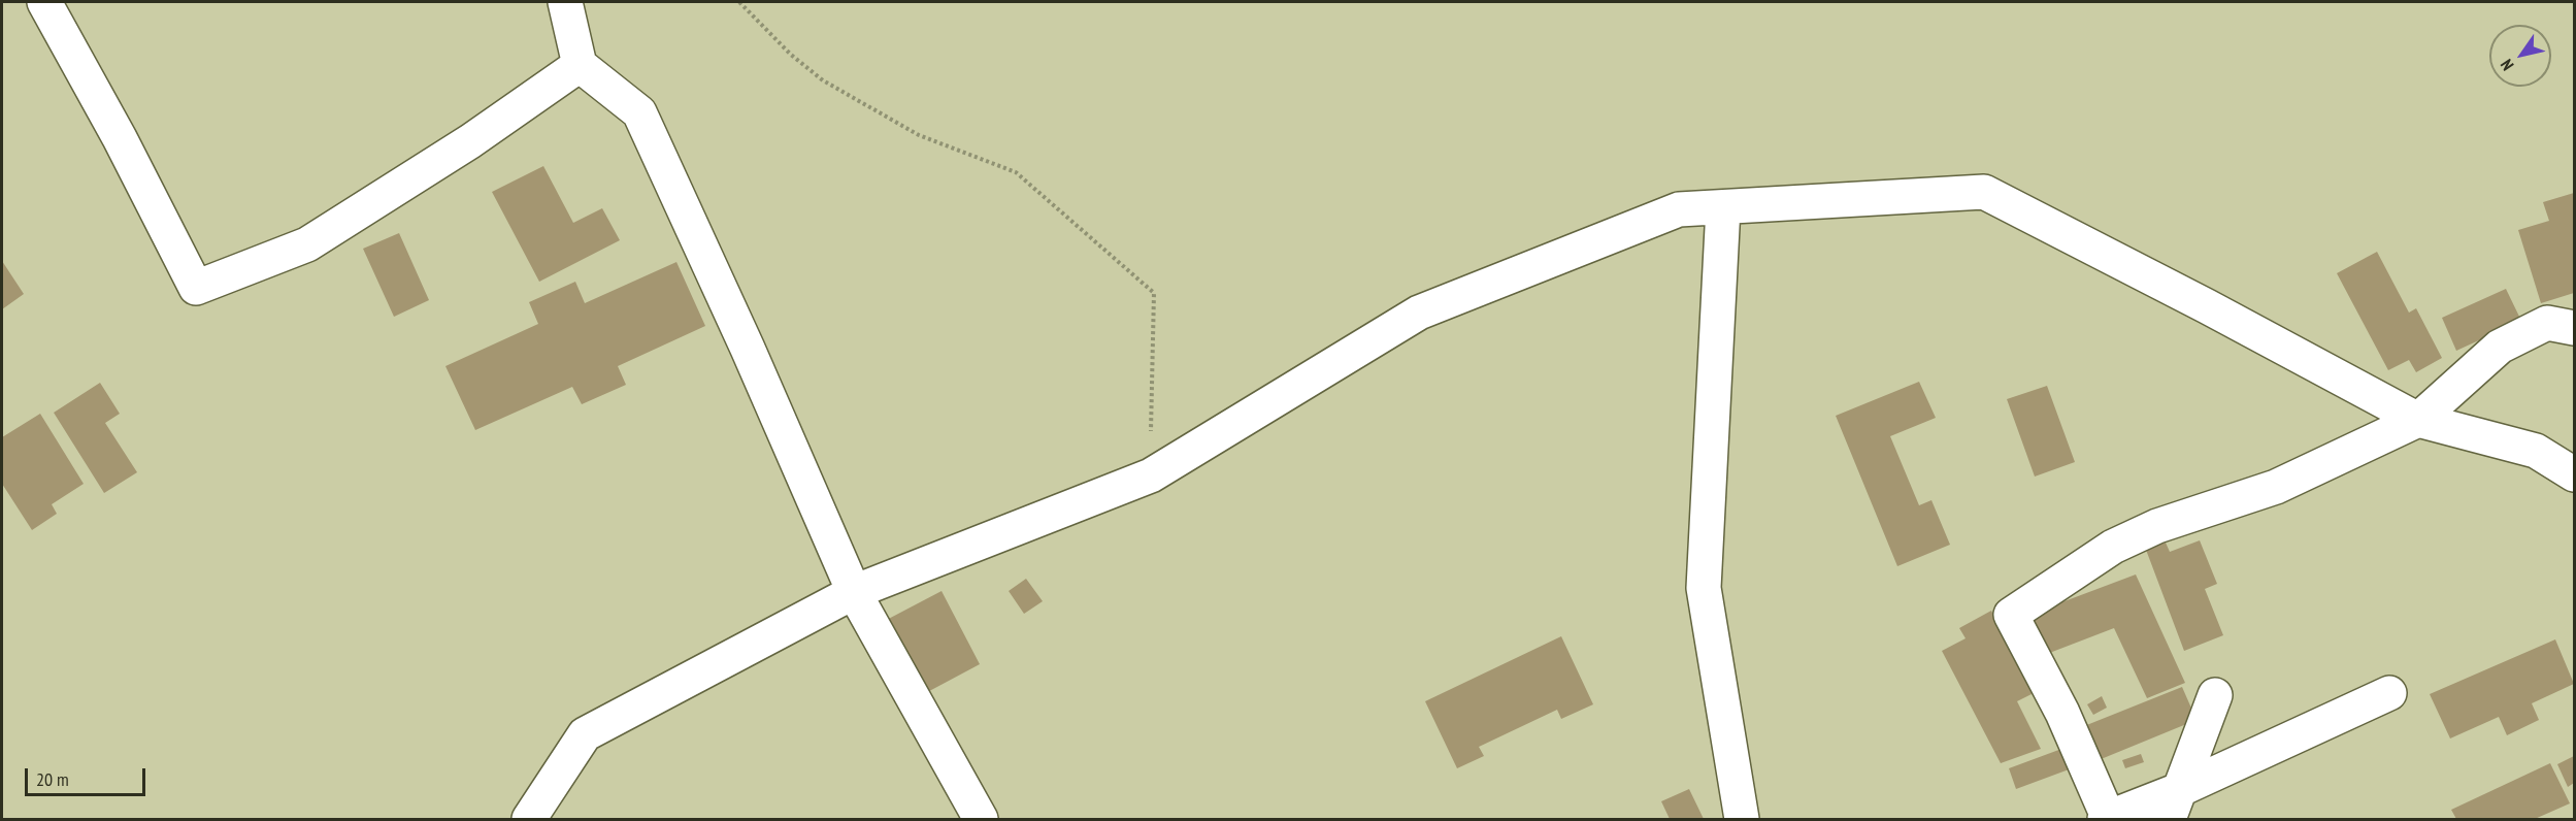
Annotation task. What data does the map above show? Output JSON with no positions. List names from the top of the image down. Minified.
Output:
{"scale_bar":"20 m","north":"bottom left"}
